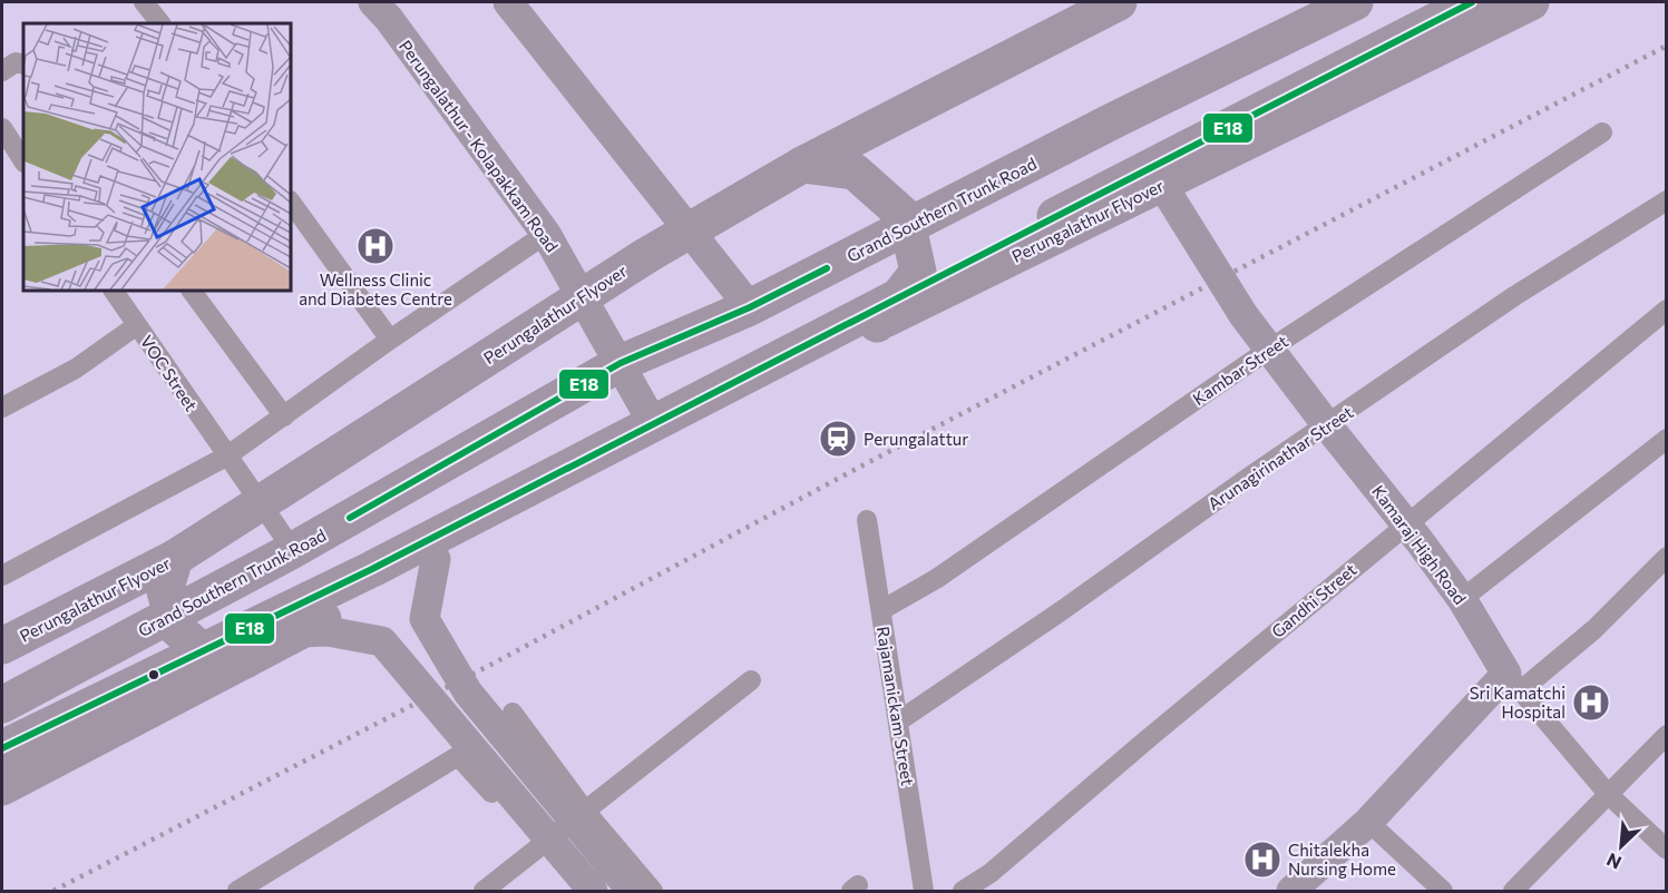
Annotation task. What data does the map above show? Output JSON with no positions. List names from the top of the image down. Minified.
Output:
{"streets":{"highway":["Grand Southern Trunk Road","Perungalathur Flyover"],"street":["Perungalathur - Kolapakkam Road","Kambar Street","VOC Street","Arunagirinathar Street","Kamaraj High Road","Gandhi Street","Rajamanickam Street"]},"crossings":[["Perungalathur - Kolapakkam Road","Grand Southern Trunk Road"],["Grand Southern Trunk Road","VOC Street"],["Kambar Street","Kamaraj High Road"],["Kambar Street","Rajamanickam Street"],["Arunagirinathar Street","Kamaraj High Road"],["Arunagirinathar Street","Rajamanickam Street"],["Kamaraj High Road","Gandhi Street"]],"places":{"hospital":["Wellness Clinic and Diabetes Centre","Sri Kamatchi Hospital","Chitalekha Nursing Home"],"station":["Perungalattur"]},"lines":["transit line E18"],"north":"bottom left"}
